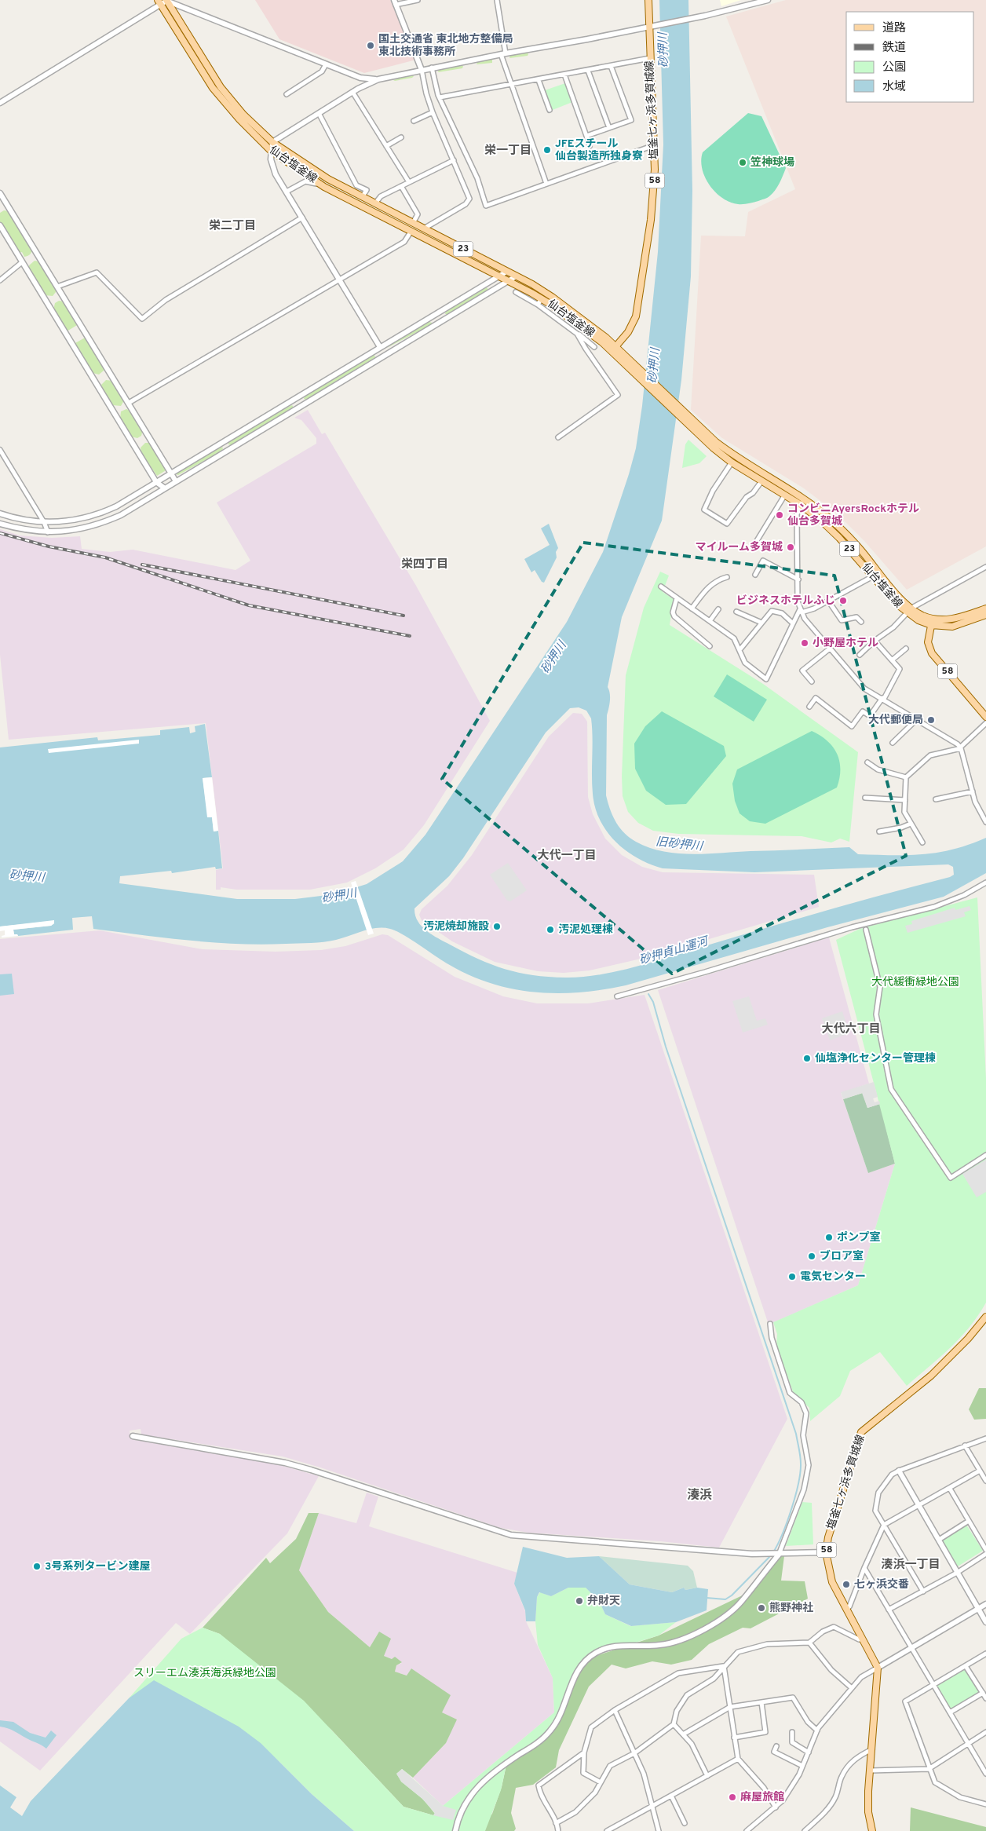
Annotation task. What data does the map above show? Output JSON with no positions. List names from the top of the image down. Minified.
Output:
{"streets":{"main road":["塩釜七ヶ浜多賀城線","仙台塩釜線","58","23"]},"crossings":[["塩釜七ヶ浜多賀城線","仙台塩釜線"],["仙台塩釜線","58"]],"districts":["栄一丁目","栄二丁目","栄四丁目","大代一丁目","大代六丁目","湊浜","湊浜一丁目"],"water":["砂押川","旧砂押川","砂押貞山運河"],"parks":["大代緩衝緑地公園","スリーエム湊浜海浜緑地公園"],"places":["国土交通省 東北地方整備局 東北技術事務所","JFEスチール 仙台製造所独身寮","笠神球場","コンビニAyersRockホテル 仙台多賀城","マイルーム多賀城","ビジネスホテルふじ","小野屋ホテル","大代郵便局","汚泥焼却施設","汚泥処理棟","仙塩浄化センター管理棟","ポンプ室","ブロア室","電気センター","3号系列タービン建屋","七ヶ浜交番","弁財天","熊野神社","麻屋旅館"],"legend":["道路","鉄道","公園","水域"]}
